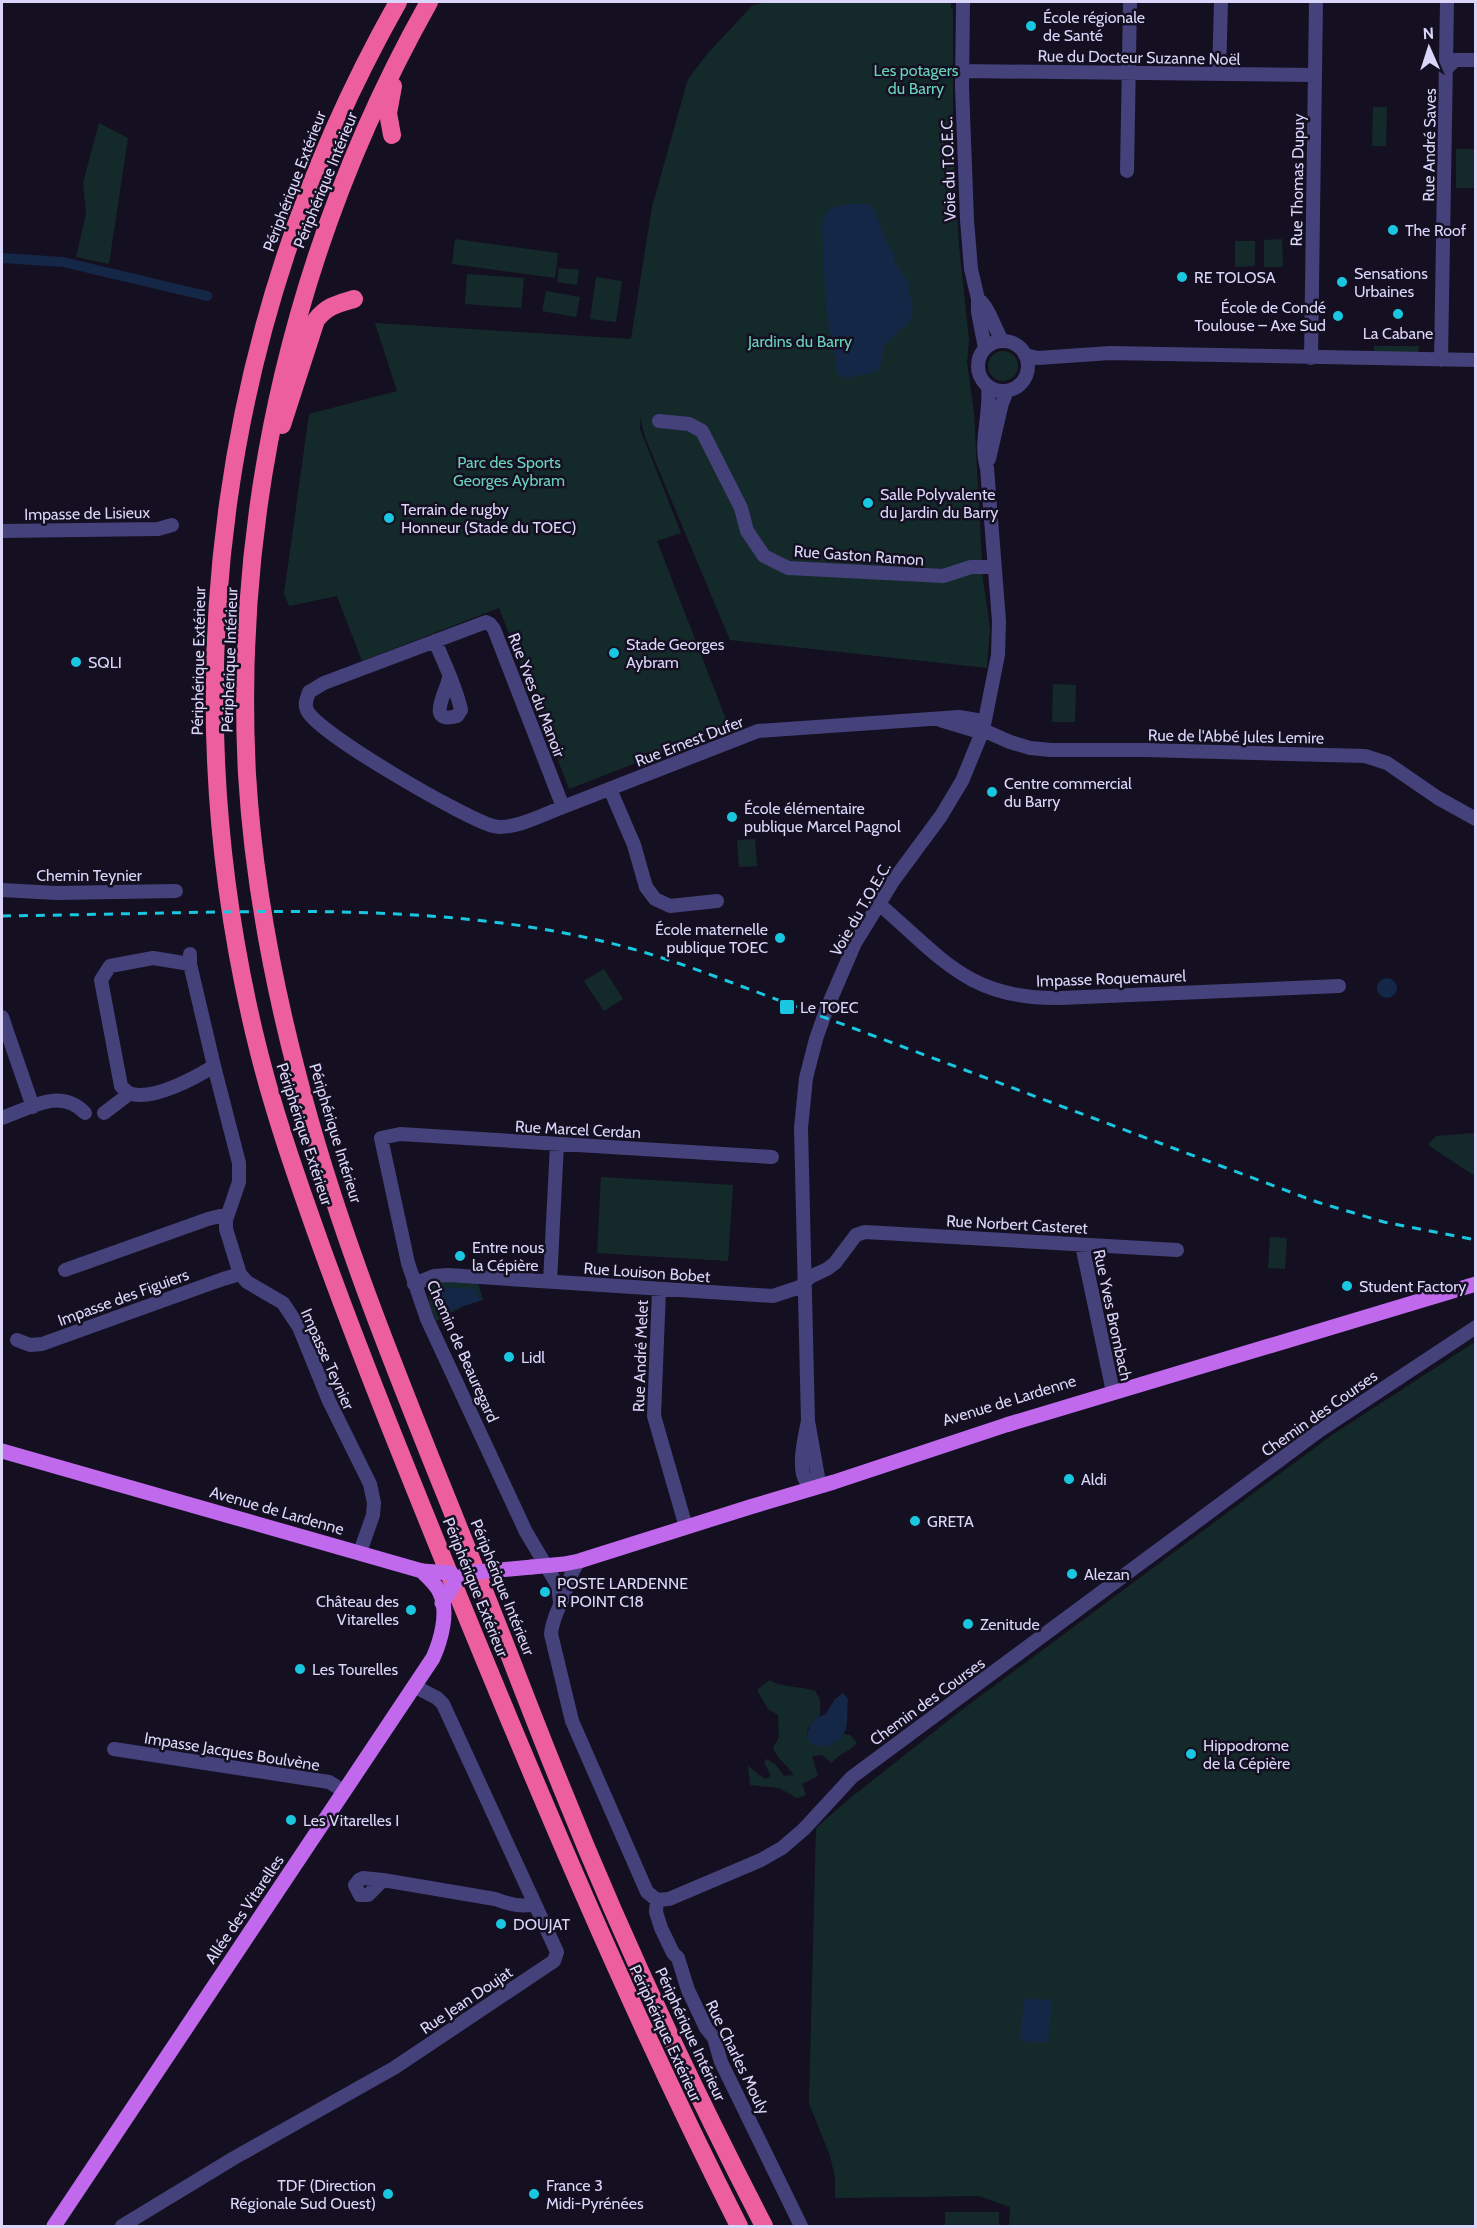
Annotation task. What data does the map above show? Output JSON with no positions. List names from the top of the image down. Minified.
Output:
{"streets":{"highway":["Périphérique Intérieur","Périphérique Extérieur"],"main road":["Avenue de Lardenne","Allée des Vitarelles"],"street":["Rue du Docteur Suzanne Noël","Rue André Saves","Voie du T.O.E.C.","Rue Thomas Dupuy","Impasse de Lisieux","Rue Gaston Ramon","Rue Yves du Manoir","Rue de l'Abbé Jules Lemire","Rue Ernest Dufer","Chemin Teynier","Impasse Roquemaurel","Rue Marcel Cerdan","Rue Norbert Casteret","Rue Louison Bobet","Impasse des Figuiers","Rue Yves Brombach","Chemin de Beauregard","Rue André Melet","Impasse Teynier","Chemin des Courses","Impasse Jacques Boulvène","Rue Jean Doujat","Rue Charles Mouly"]},"crossings":[["Rue du Docteur Suzanne Noël","Voie du T.O.E.C."],["Rue du Docteur Suzanne Noël","Rue Thomas Dupuy"],["Voie du T.O.E.C.","Rue Gaston Ramon"],["Voie du T.O.E.C.","Rue de l'Abbé Jules Lemire"],["Voie du T.O.E.C.","Rue Ernest Dufer"],["Voie du T.O.E.C.","Impasse Roquemaurel"],["Voie du T.O.E.C.","Rue Louison Bobet"],["Voie du T.O.E.C.","Avenue de Lardenne"],["Rue Yves du Manoir","Rue Ernest Dufer"],["Rue de l'Abbé Jules Lemire","Rue Ernest Dufer"],["Rue Marcel Cerdan","Chemin de Beauregard"],["Rue Norbert Casteret","Rue Louison Bobet"],["Rue Norbert Casteret","Rue Yves Brombach"],["Rue Louison Bobet","Chemin de Beauregard"],["Rue Louison Bobet","Rue André Melet"],["Impasse des Figuiers","Impasse Teynier"],["Rue Yves Brombach","Avenue de Lardenne"],["Chemin de Beauregard","Avenue de Lardenne"],["Rue André Melet","Avenue de Lardenne"],["Impasse Teynier","Avenue de Lardenne"],["Chemin des Courses","Rue Charles Mouly"],["Impasse Jacques Boulvène","Allée des Vitarelles"],["Allée des Vitarelles","Rue Jean Doujat"]],"parks":["Les potagers du Barry","Jardins du Barry","Parc des Sports Georges Aybram"],"places":{"other":["École régionale de Santé","The Roof","RE TOLOSA","Sensations Urbaines","La Cabane","École de Condé Toulouse – Axe Sud","Salle Polyvalente du Jardin du Barry","Terrain de rugby Honneur (Stade du TOEC)","Stade Georges Aybram","SQLI","Centre commercial du Barry","École élémentaire publique Marcel Pagnol","École maternelle publique TOEC","Entre nous la Cépière","Student Factory","Lidl","Aldi","GRETA","Alezan","POSTE LARDENNE R POINT C18","Château des Vitarelles","Zenitude","Les Tourelles","Hippodrome de la Cépière","Les Vitarelles I","DOUJAT","TDF (Direction Régionale Sud Ouest)","France 3 Midi-Pyrénées"],"transit":["Le TOEC"]},"north":"top"}
